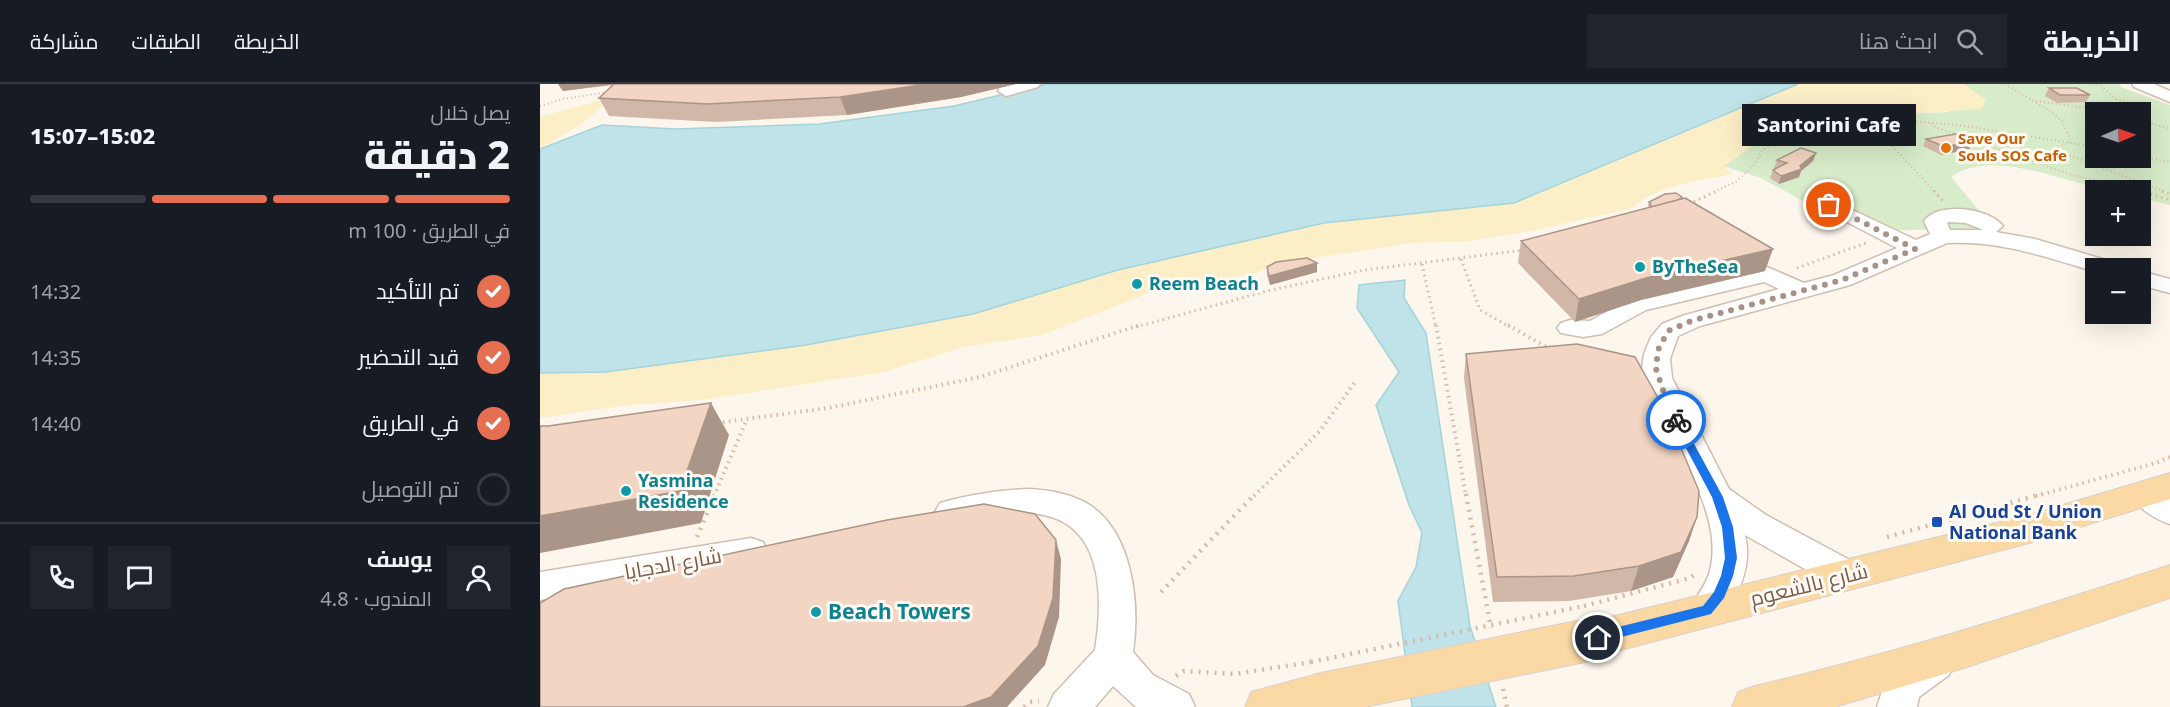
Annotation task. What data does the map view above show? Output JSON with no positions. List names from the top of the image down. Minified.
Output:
{"streets":{"main road":["شارع بالشعوم"],"street":["شارع الدجايا"]},"places":{"other":["Save Our Souls SOS Cafe","Santorini Cafe","ByTheSea","Reem Beach","Yasmina Residence","Beach Towers"],"transit":["Al Oud St / Union National Bank"]},"north":"right","page":{"header":"الخريطة","search":"ابحث هنا","nav":["الخريطة","الطبقات","مشاركة"],"heading":["2 دقيقة","يصل خلال","15:02–15:07"],"panel":["يوسف","المندوب · 4.8"],"map_buttons":["+","−"],"bubble":"Santorini Cafe","bar":"في الطريق · 100 m","list":[["تم التأكيد","14:32"],["قيد التحضير","14:35"],["في الطريق","14:40"],"تم التوصيل"]}}
